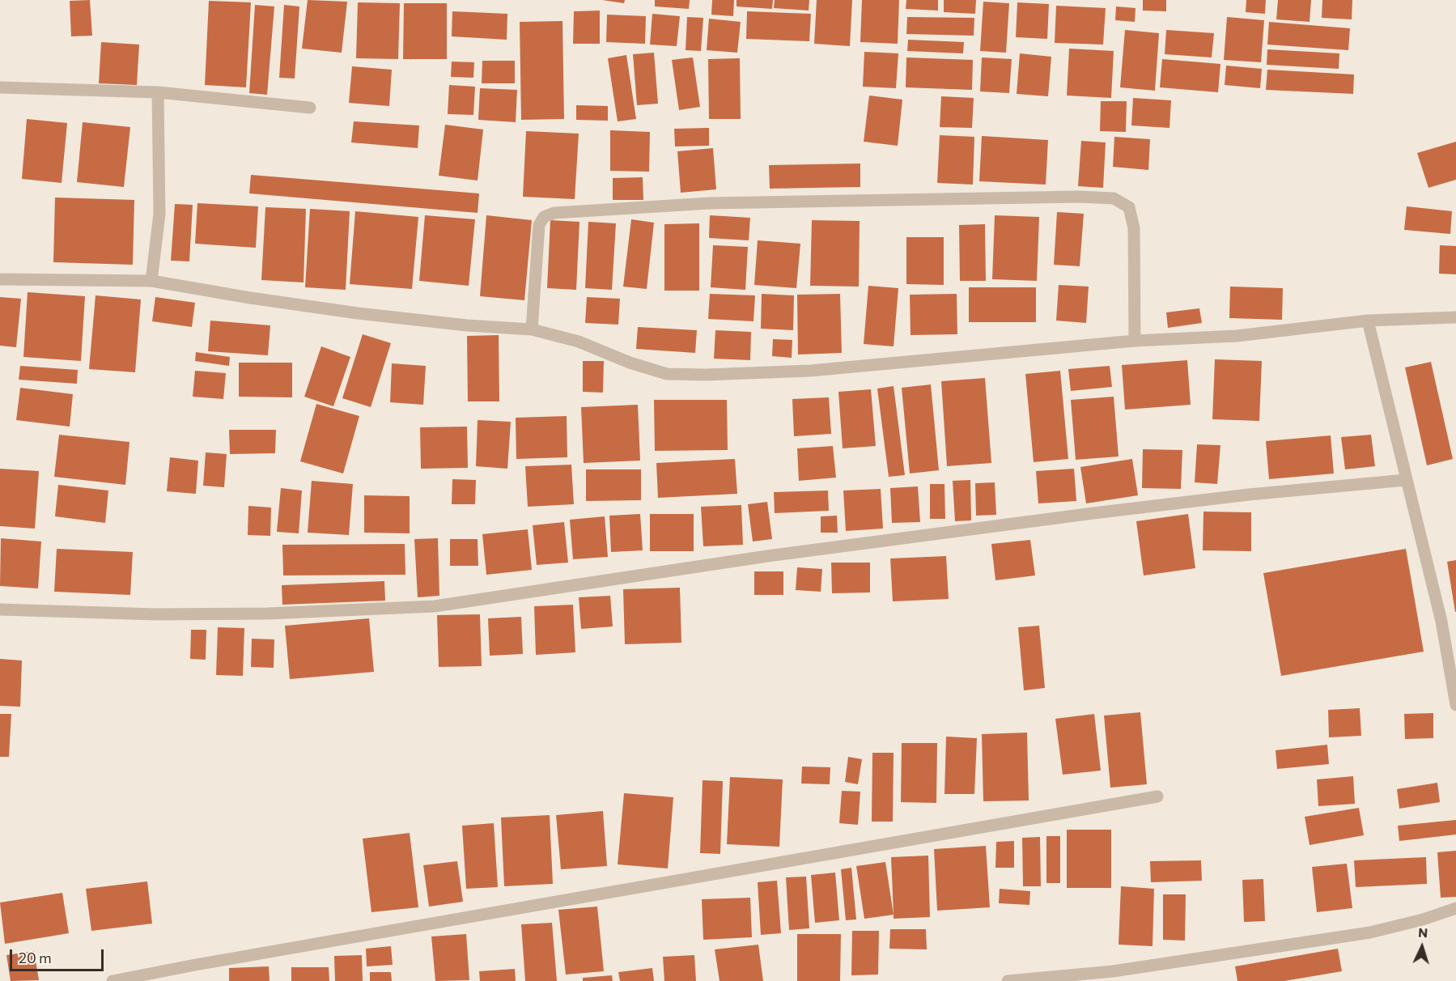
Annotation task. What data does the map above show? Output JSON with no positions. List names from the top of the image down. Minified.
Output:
{"scale_bar":"20 m","north":"top"}
